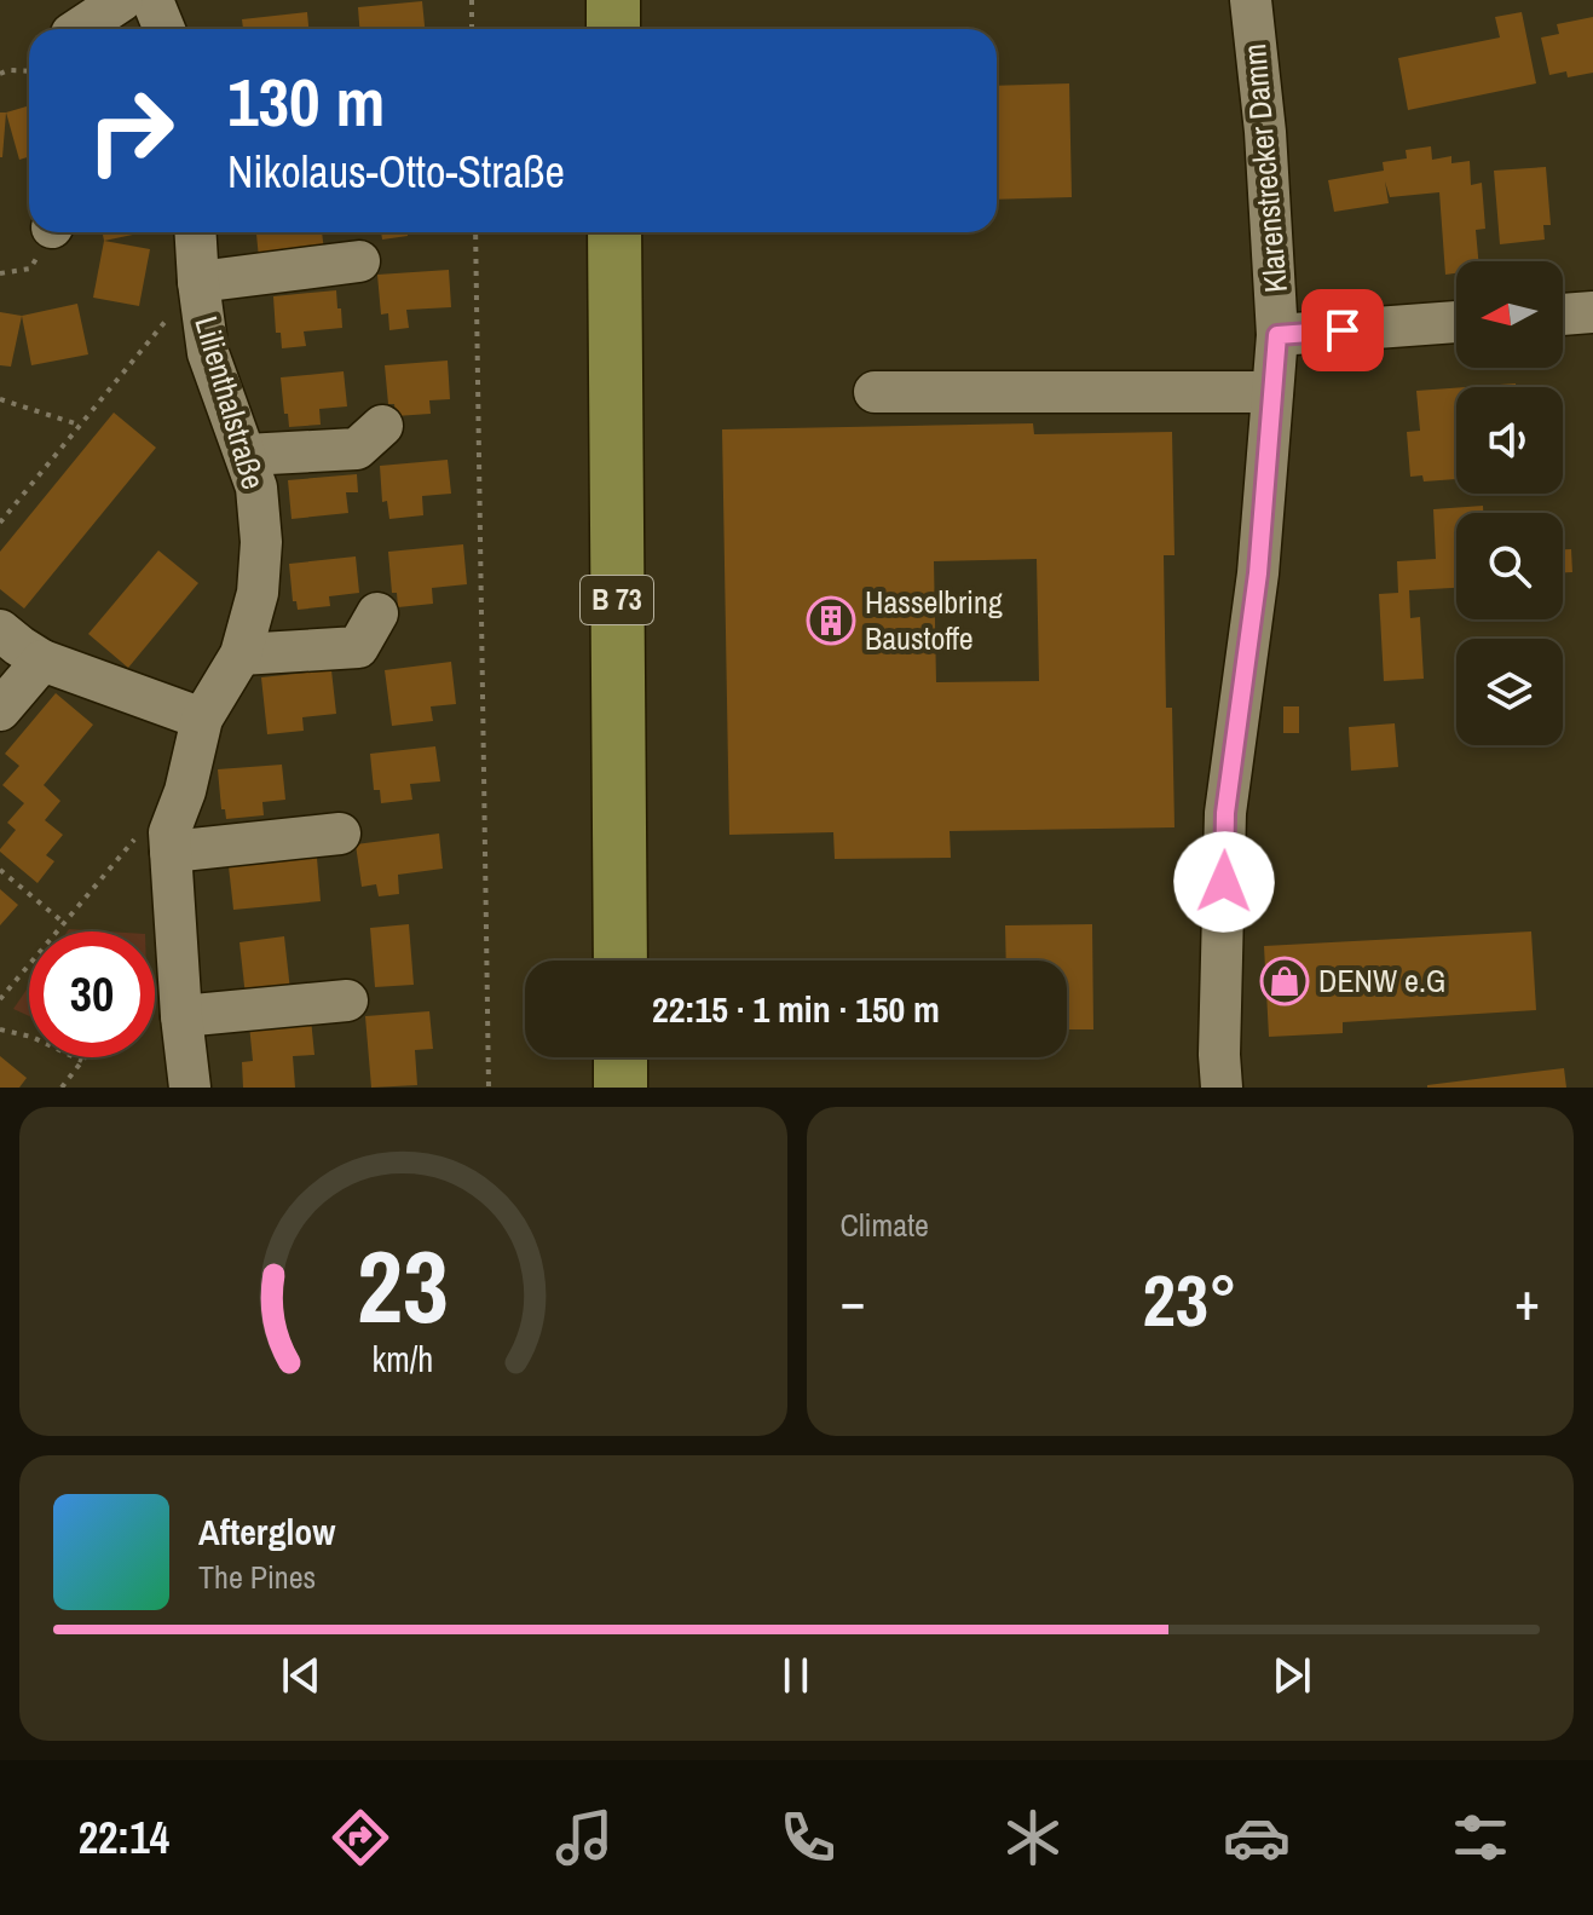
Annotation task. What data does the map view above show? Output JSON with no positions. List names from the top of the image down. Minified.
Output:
{"streets":{"main road":["B 73"],"street":["Klarenstrecker Damm","Lilienthalstraße"]},"places":{"building":["Hasselbring Baustoffe"],"shop":["DENW e.G"]},"north":"left","page":{"turn":["130 m","Nikolaus-Otto-Straße"],"limit":"30","trip":"22:15 · 1 min · 150 m","tile":"Climate","heat":["−","23°","+"],"song":["Afterglow","The Pines"],"tabs":"22:14","gauge":["23","km/h"]}}
